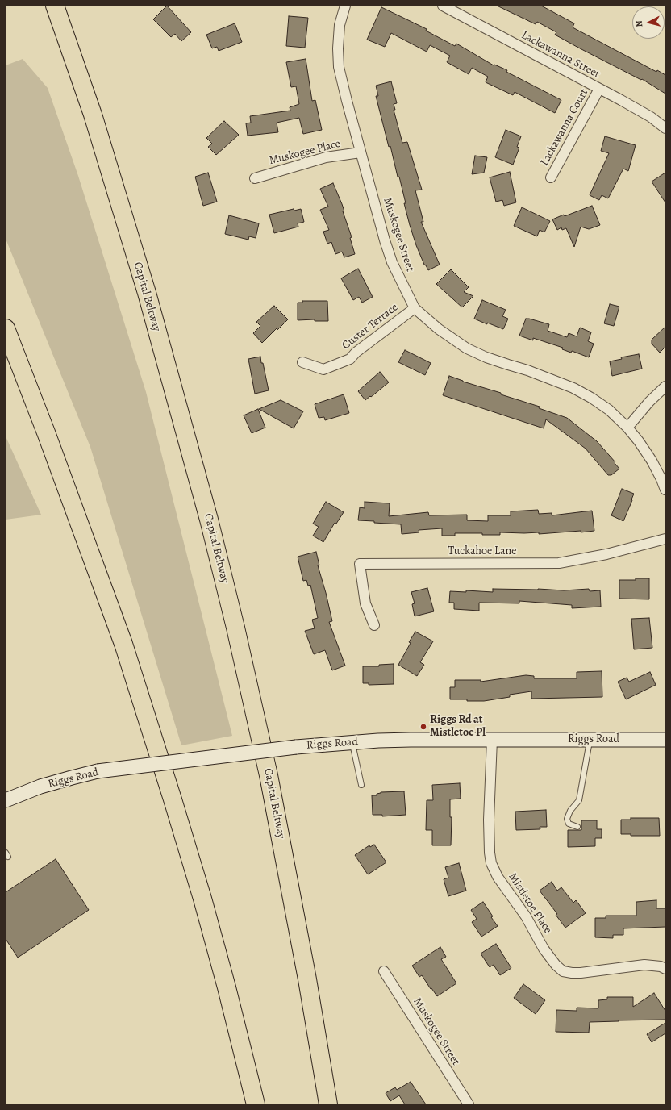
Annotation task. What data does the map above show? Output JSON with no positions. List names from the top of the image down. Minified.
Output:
{"streets":{"highway":["Capital Beltway"],"main road":["Riggs Road"],"street":["Lackawanna Street","Lackawanna Court","Muskogee Place","Muskogee Street","Custer Terrace","Tuckahoe Lane","Mistletoe Place"]},"crossings":[["Lackawanna Street","Lackawanna Court"],["Muskogee Place","Muskogee Street"],["Muskogee Street","Custer Terrace"],["Riggs Road","Mistletoe Place"]],"places":["Riggs Rd at Mistletoe Pl"],"north":"left"}
